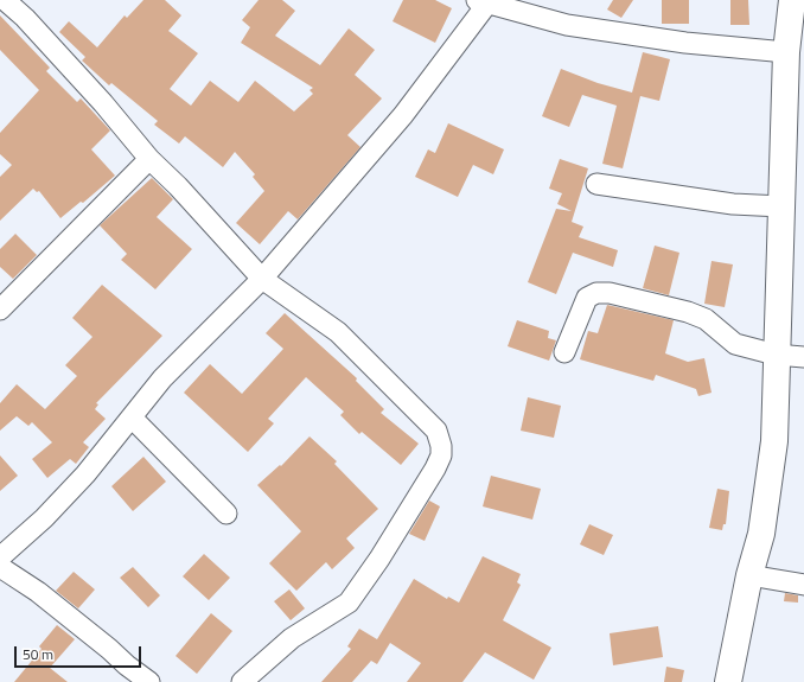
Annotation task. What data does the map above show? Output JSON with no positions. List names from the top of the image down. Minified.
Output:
{"scale_bar":"50 m"}
